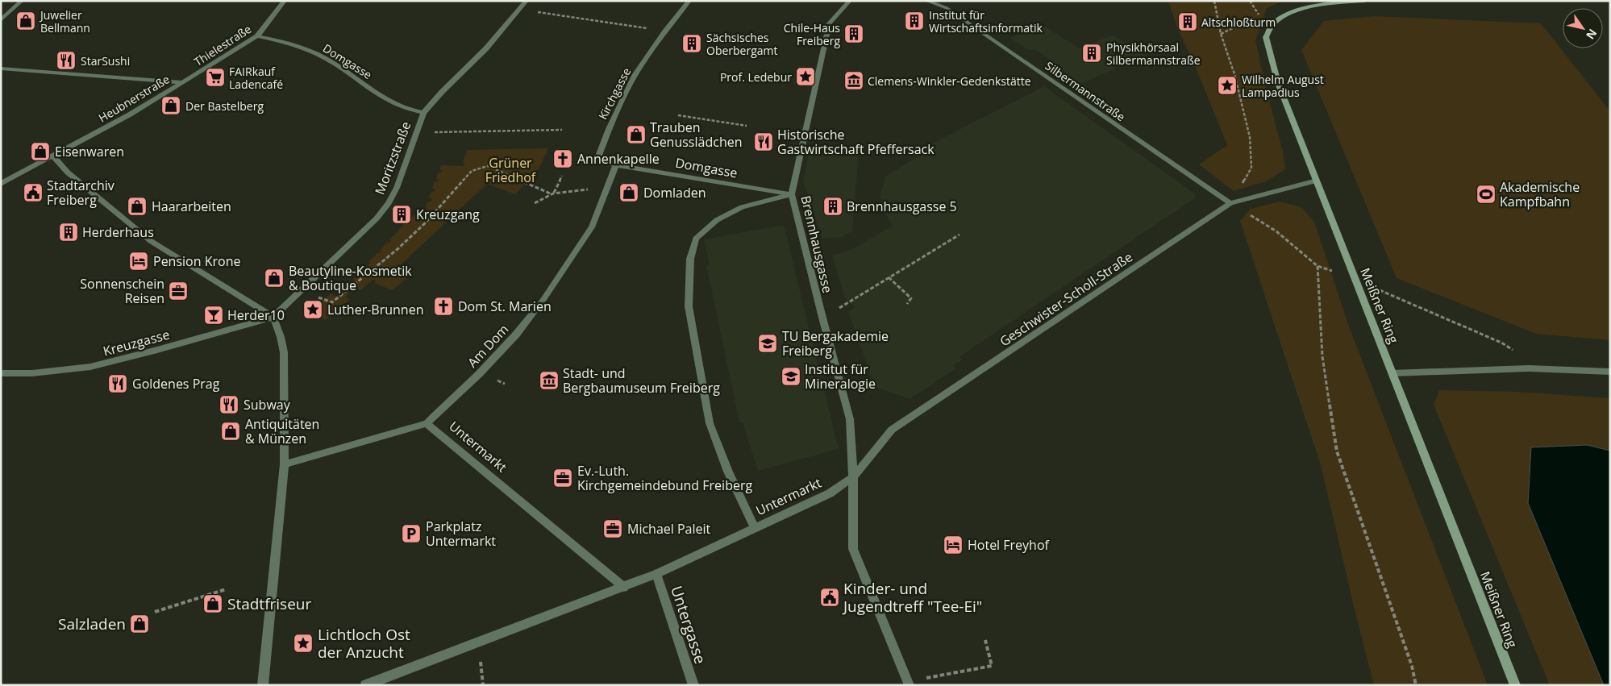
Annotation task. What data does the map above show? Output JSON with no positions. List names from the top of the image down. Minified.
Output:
{"streets":{"main road":["Meißner Ring"],"street":["Thielestraße","Domgasse","Silbermannstraße","Kirchgasse","Heubnerstraße","Moritzstraße","Brennhausgasse","Geschwister-Scholl-Straße","Kreuzgasse","Am Dom","Untermarkt","Untergasse"]},"crossings":[["Thielestraße","Domgasse"],["Thielestraße","Heubnerstraße"],["Domgasse","Kirchgasse"],["Domgasse","Moritzstraße"],["Domgasse","Brennhausgasse"],["Silbermannstraße","Geschwister-Scholl-Straße"],["Moritzstraße","Kreuzgasse"],["Brennhausgasse","Geschwister-Scholl-Straße"],["Brennhausgasse","Untermarkt"],["Geschwister-Scholl-Straße","Meißner Ring"],["Geschwister-Scholl-Straße","Untermarkt"],["Am Dom","Untermarkt"],["Untermarkt","Untergasse"]],"parks":["Grüner Friedhof"],"places":{"shop":["Juwelier Bellmann","Der Bastelberg","Trauben Genusslädchen","Eisenwaren","Domladen","Haararbeiten","Beautyline-Kosmetik & Boutique","Antiquitäten & Münzen","Stadtfriseur","Salzladen"],"building":["Institut für Wirtschaftsinformatik","Altschloßturm","Chile-Haus Freiberg","Sächsisches Oberbergamt","Physikhörsaal Silbermannstraße","Brennhausgasse 5","Kreuzgang","Herderhaus"],"restaurant":["StarSushi","Historische Gastwirtschaft Pfeffersack","Goldenes Prag","Subway"],"place":["Prof. Ledebur","Wilhelm August Lampadius","Luther-Brunnen","Lichtloch Ost der Anzucht"],"supermarket":["FAIRkauf Ladencafé"],"museum":["Clemens-Winkler-Gedenkstätte","Stadt- und Bergbaumuseum Freiberg"],"church":["Annenkapelle","Dom St. Marien"],"public building":["Stadtarchiv Freiberg","Kinder- und Jugendtreff \"Tee-Ei\""],"sports":["Akademische Kampfbahn"],"hotel":["Pension Krone","Hotel Freyhof"],"office":["Sonnenschein Reisen","Ev.-Luth. Kirchgemeindebund Freiberg","Michael Paleit"],"bar":["Herder10"],"school or university":["TU Bergakademie Freiberg","Institut für Mineralogie"],"parking":["Parkplatz Untermarkt"]},"north":"bottom right"}
